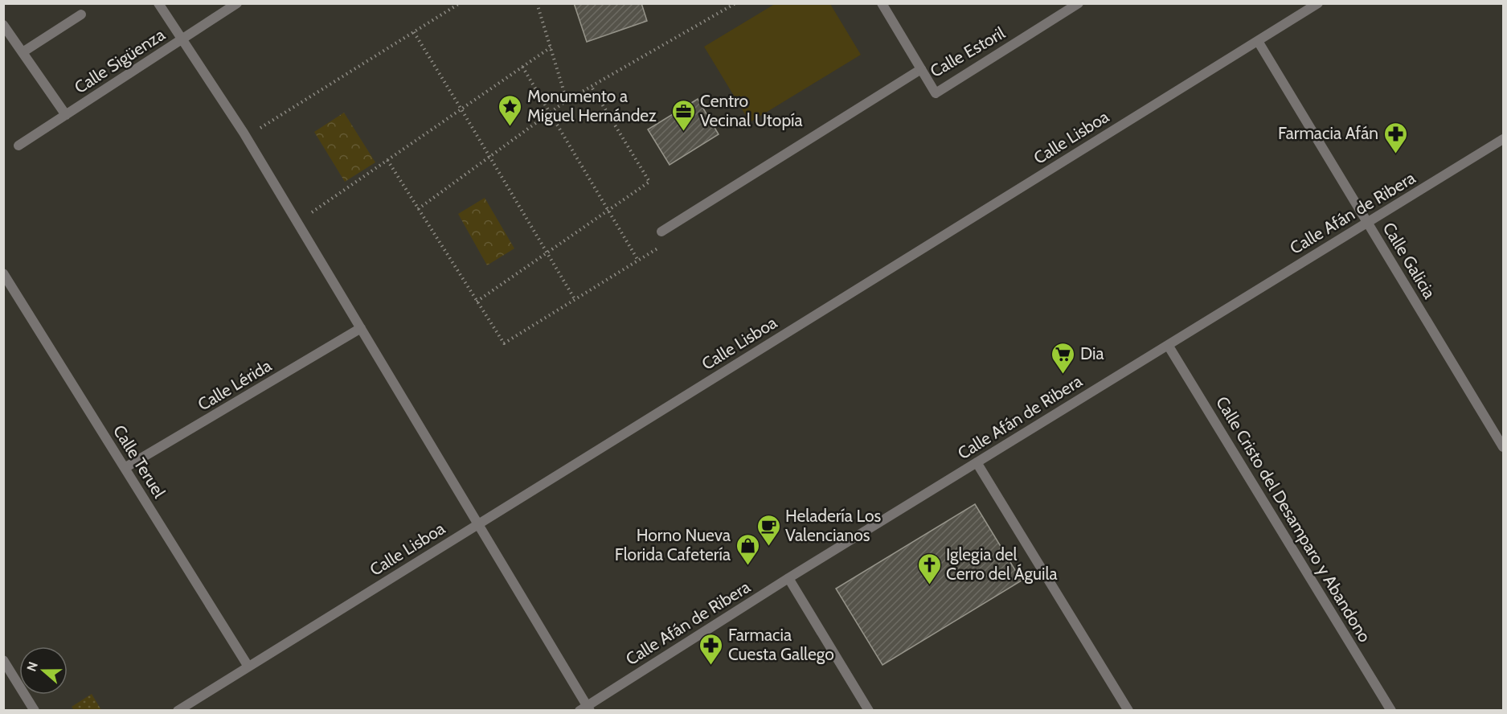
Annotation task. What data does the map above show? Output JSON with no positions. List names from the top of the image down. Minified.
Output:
{"streets":{"street":["Calle Estoril","Calle Sigüenza","Calle Lisboa","Calle Afán de Ribera","Calle Galicia","Calle Lérida","Calle Teruel","Calle Cristo del Desamparo y Abandono"]},"crossings":[["Calle Lisboa","Calle Galicia"],["Calle Lisboa","Calle Teruel"],["Calle Afán de Ribera","Calle Galicia"],["Calle Afán de Ribera","Calle Cristo del Desamparo y Abandono"],["Calle Lérida","Calle Teruel"]],"places":{"place":["Monumento a Miguel Hernández"],"office":["Centro Vecinal Utopía"],"pharmacy":["Farmacia Afán","Farmacia Cuesta Gallego"],"supermarket":["Dia"],"cafe":["Heladería Los Valencianos"],"shop":["Horno Nueva Florida Cafetería"],"church":["Iglegia del Cerro del Águila"]},"north":"left"}
